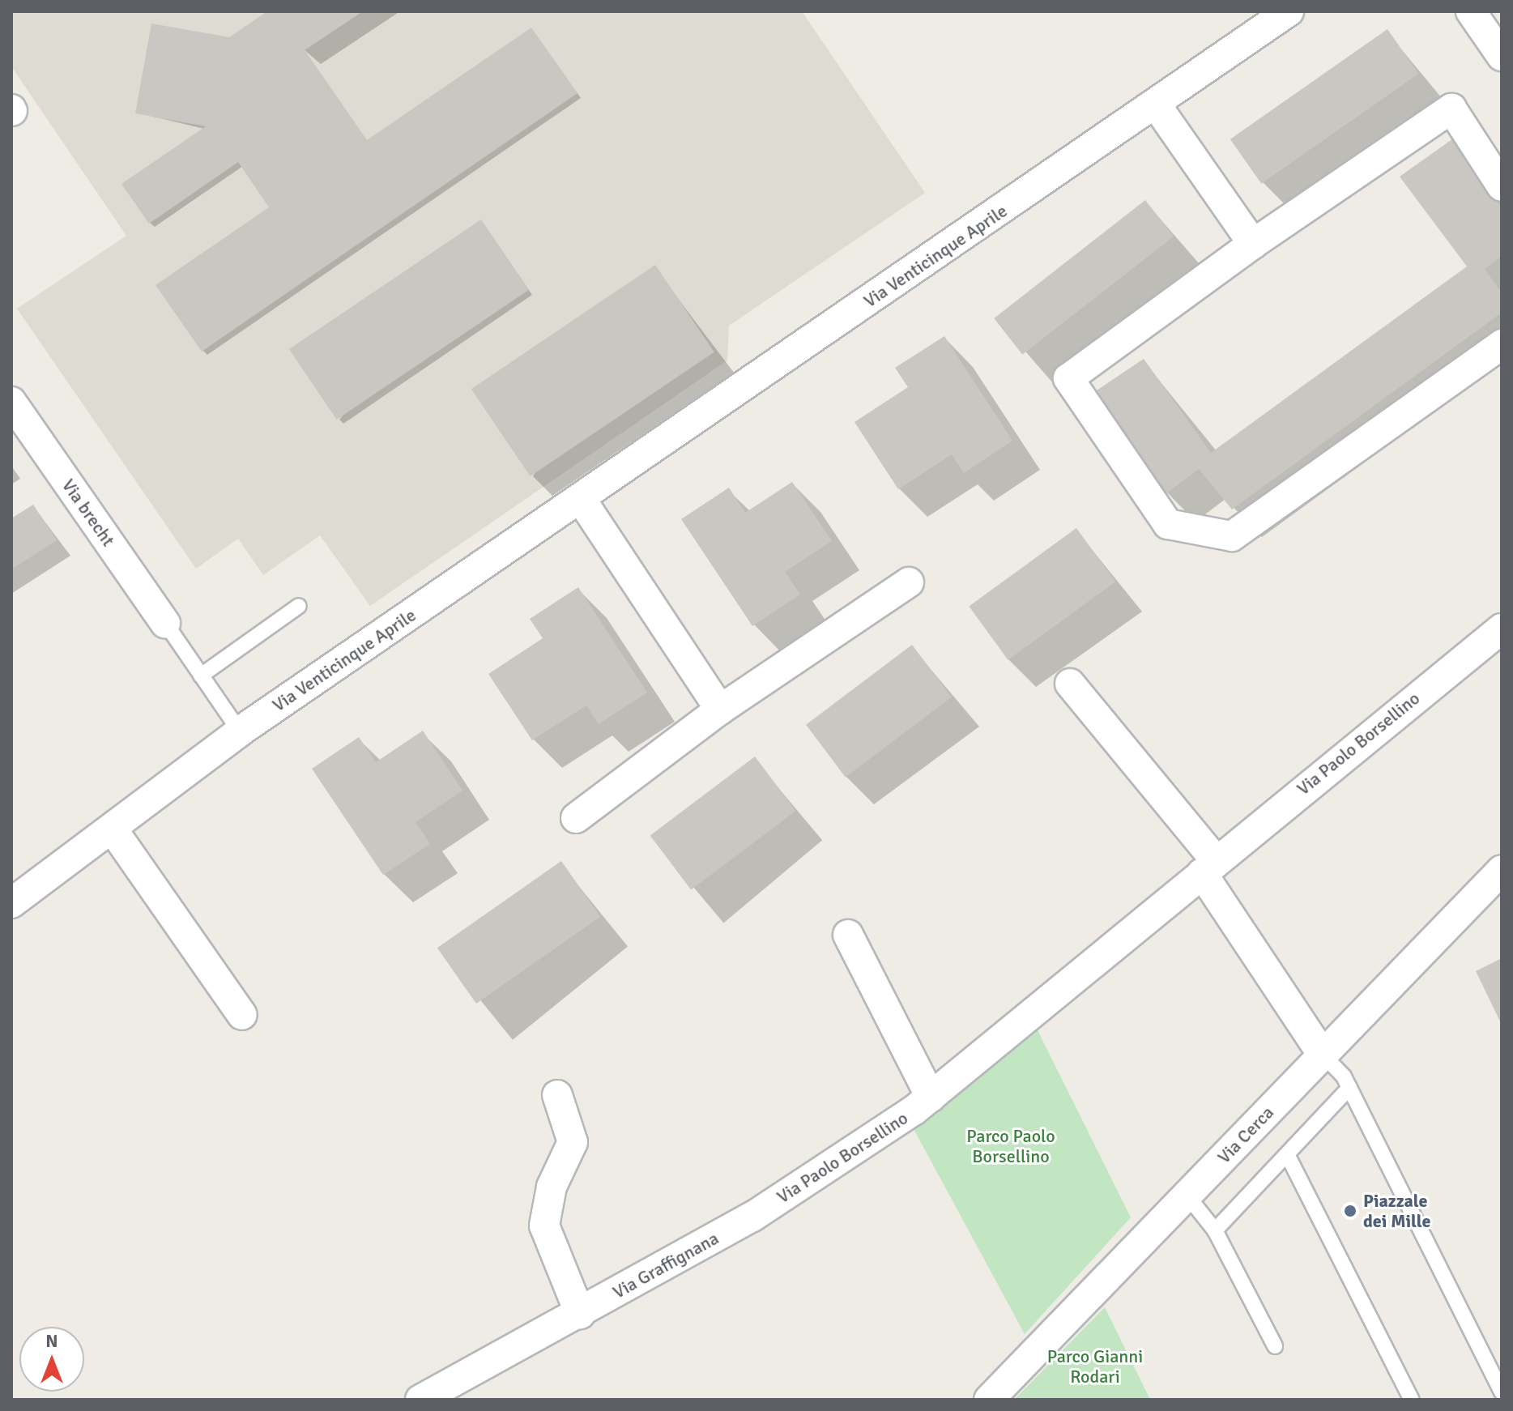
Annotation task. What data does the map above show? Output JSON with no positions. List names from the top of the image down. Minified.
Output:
{"streets":{"street":["Via Venticinque Aprile","Via brecht","Via Paolo Borsellino","Via Cerca","Via Graffignana"]},"crossings":[["Via Paolo Borsellino","Via Graffignana"]],"parks":["Parco Paolo Borsellino","Parco Gianni Rodari"],"places":["Piazzale dei Mille"],"north":"top"}
